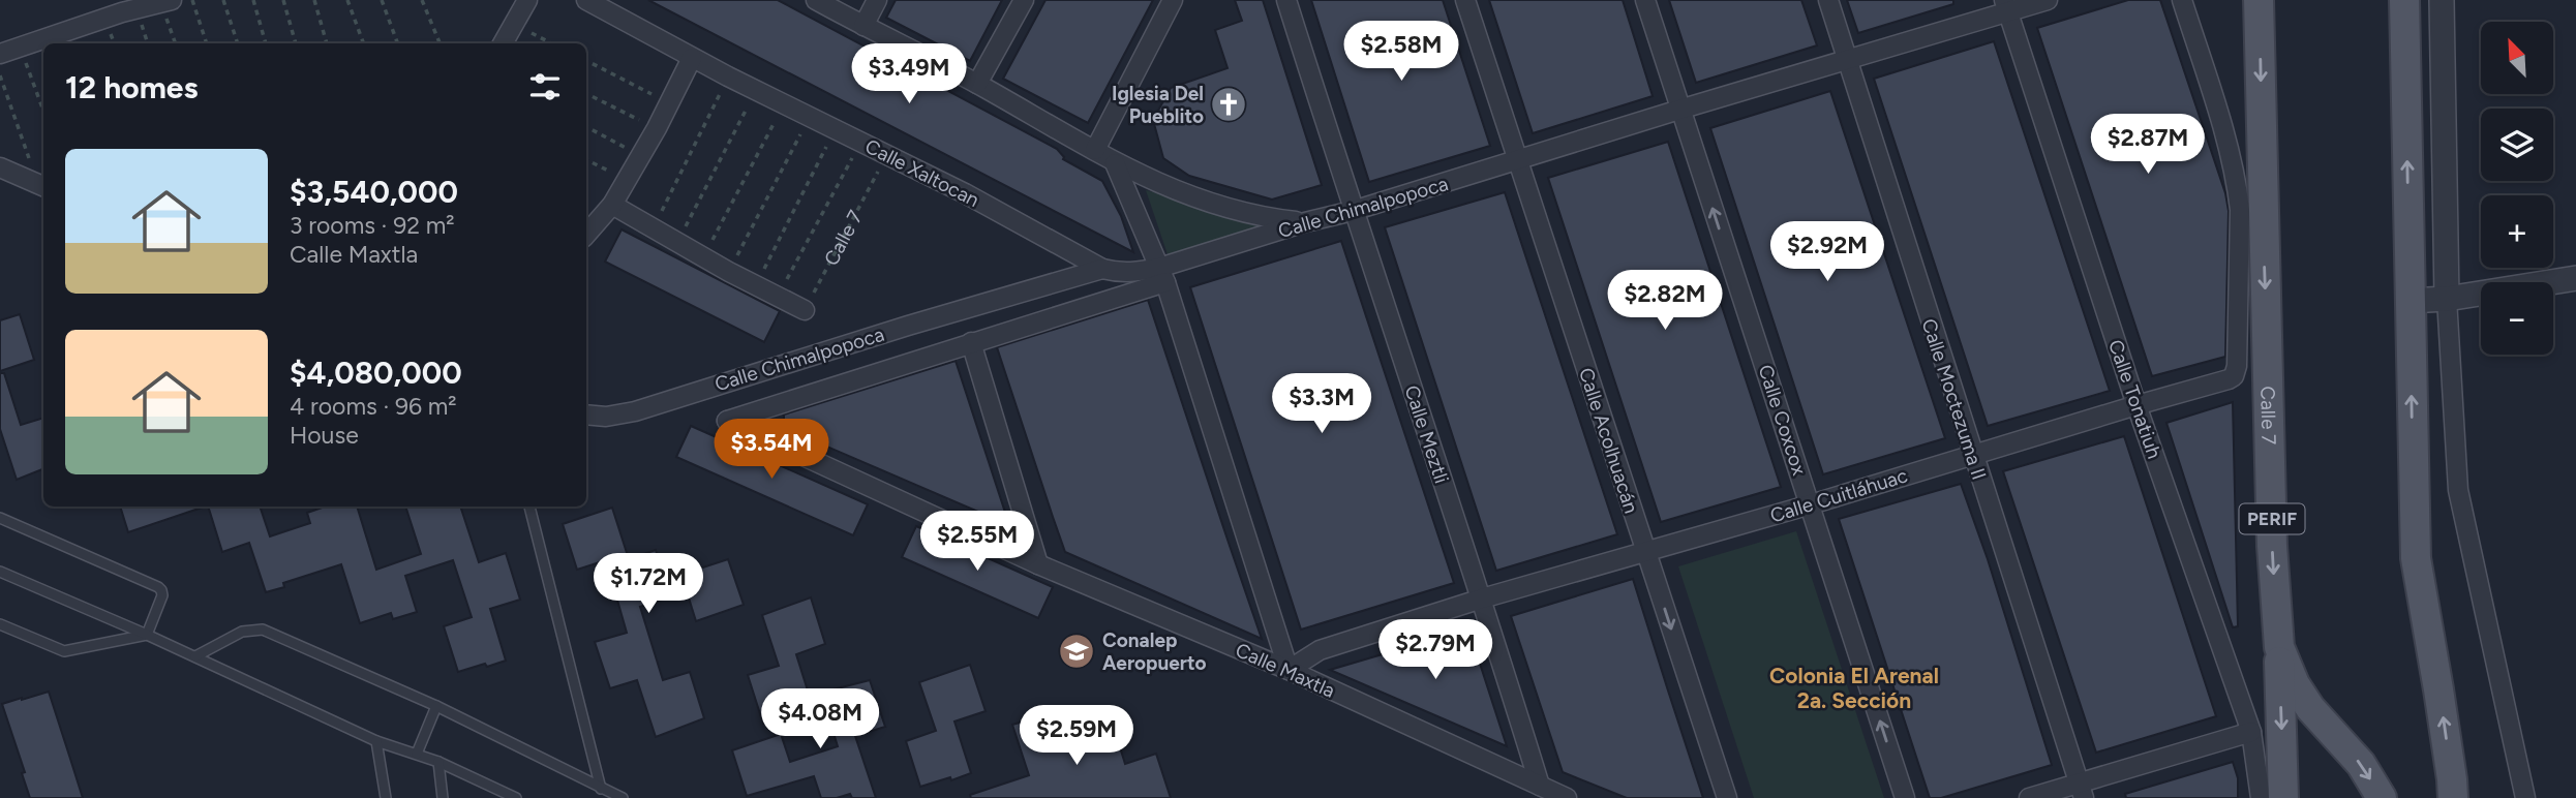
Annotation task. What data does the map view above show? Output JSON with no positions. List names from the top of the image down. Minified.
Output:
{"streets":{"main road":["Calle 7","PERIF"],"street":["Calle Xaltocan","Calle Chimalpopoca","Calle Moctezuma II","Calle Tonatiuh","Calle Coxcox","Calle Meztli","Calle Acolhuacán","Calle Cuitláhuac","Calle Maxtla"]},"crossings":[["Calle Xaltocan","Calle Chimalpopoca"],["Calle Chimalpopoca","Calle Moctezuma II"],["Calle Chimalpopoca","Calle Tonatiuh"],["Calle Chimalpopoca","Calle Coxcox"],["Calle Chimalpopoca","Calle Meztli"],["Calle Chimalpopoca","Calle Acolhuacán"],["Calle Moctezuma II","Calle Cuitláhuac"],["Calle Tonatiuh","Calle Cuitláhuac"],["Calle Coxcox","Calle Cuitláhuac"],["Calle Meztli","Calle Cuitláhuac"],["Calle Meztli","Calle Maxtla"],["Calle Acolhuacán","Calle Cuitláhuac"],["Calle Cuitláhuac","Calle Maxtla"]],"one_way":["Calle Coxcox"],"districts":["Colonia El Arenal 2a. Sección"],"places":{"church":["Iglesia Del Pueblito"],"school or university":["Conalep Aeropuerto"]},"north":"top left","page":{"price":["$2.58M","$3.49M","$2.87M","$2.92M","$2.82M","$3.3M","$3.54M","$2.55M","$1.72M","$2.79M","$4.08M","$2.59M"],"map_buttons":["+","−"],"heading":"12 homes","list":[{"name":"$3,540,000","note":"3 rooms · 92 m² · Calle Maxtla"},{"name":"$4,080,000","note":"4 rooms · 96 m² · House"}]}}
